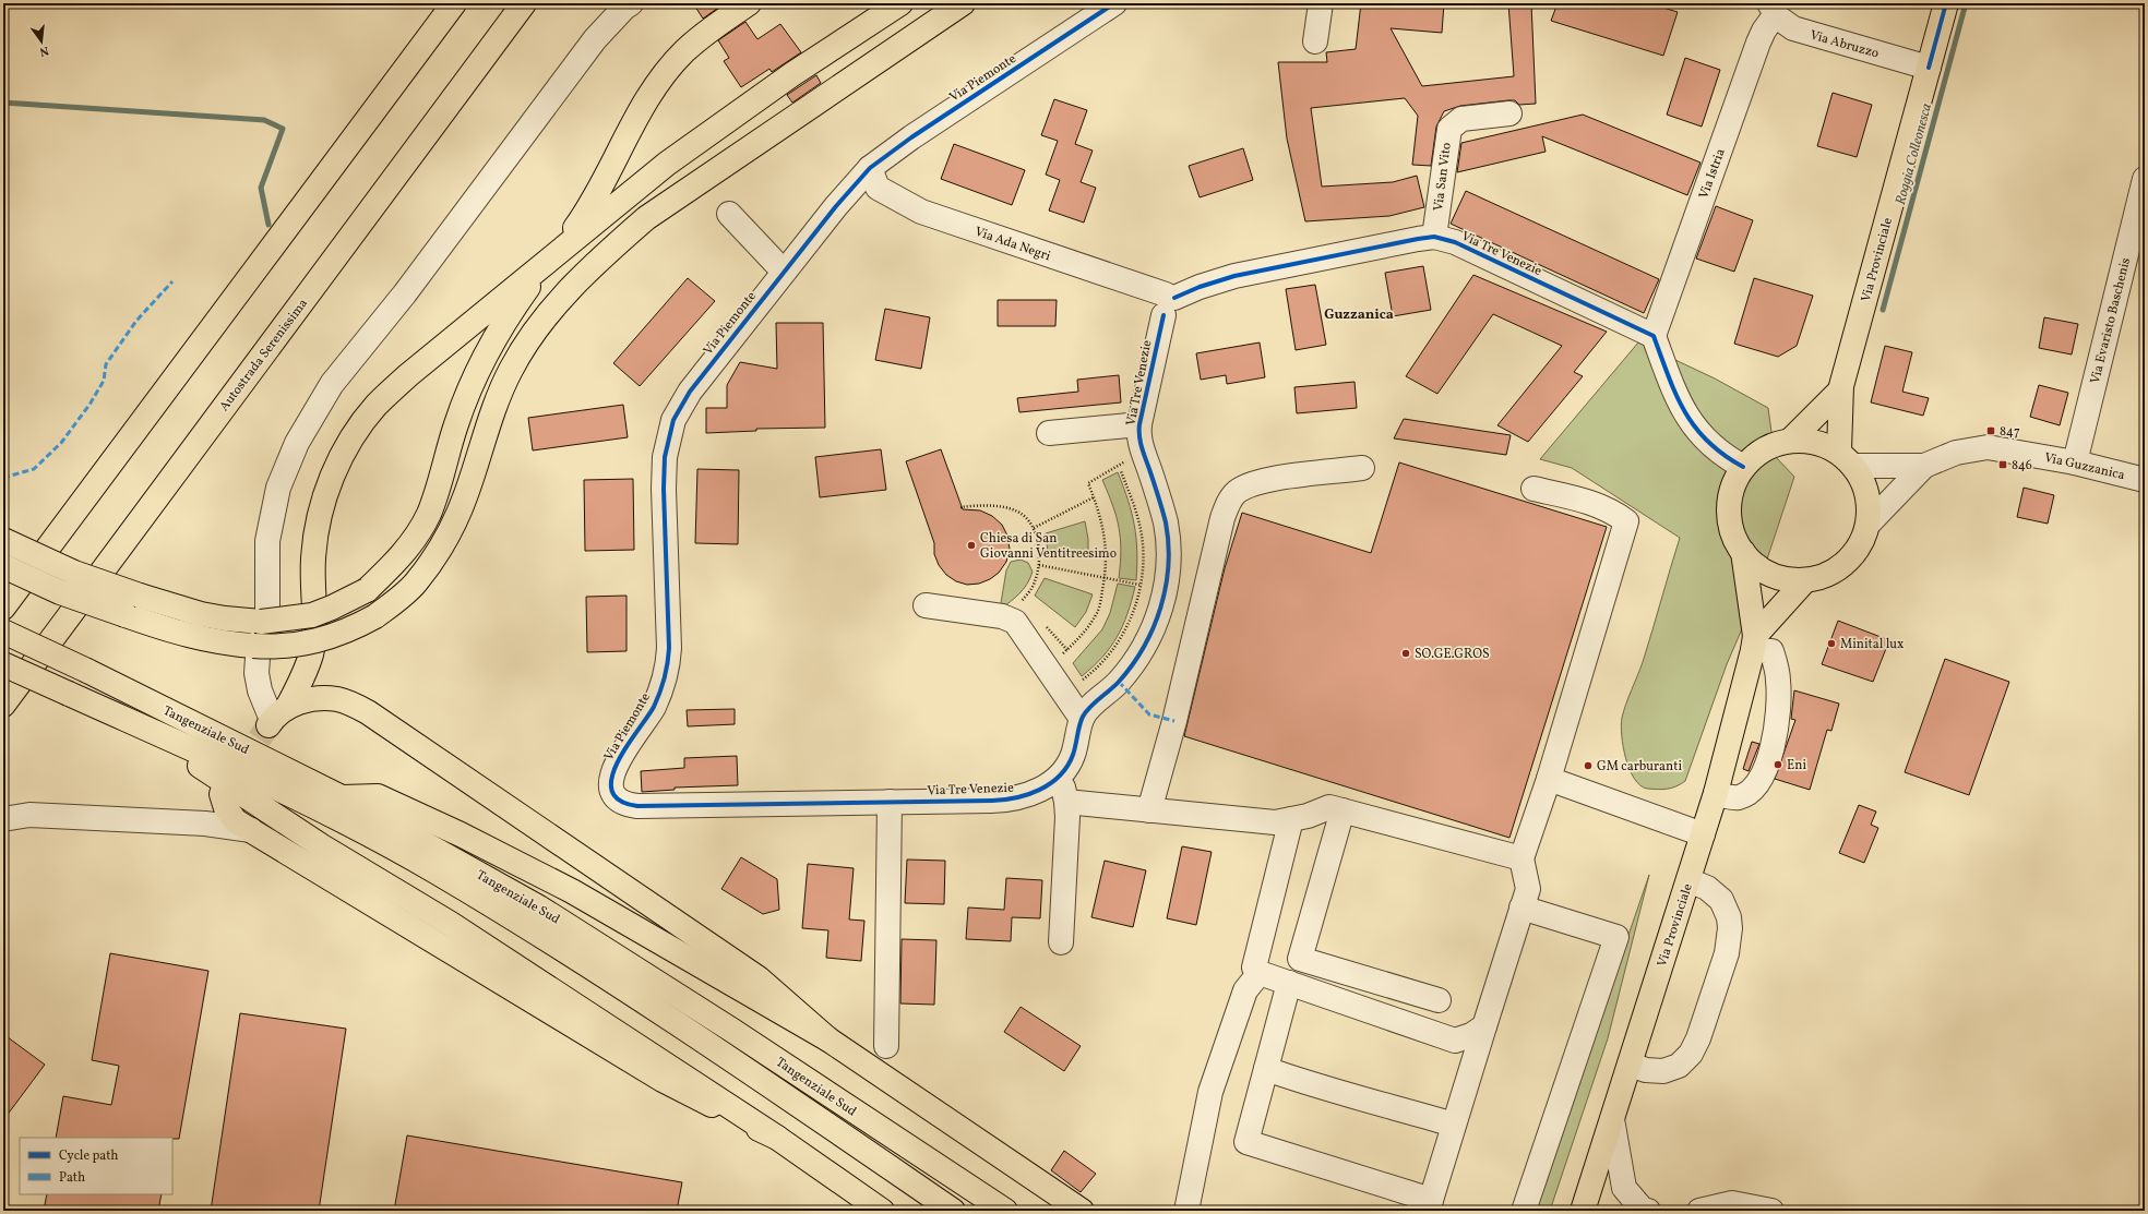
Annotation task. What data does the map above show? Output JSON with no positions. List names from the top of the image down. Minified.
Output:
{"streets":{"main road":["Via Provinciale","Autostrada Serenissima","Tangenziale Sud"],"street":["Via Abruzzo","Via Piemonte","Via Istria","Via San Vito","Via Ada Negri","Via Tre Venezie","Via Evaristo Baschenis","Via Guzzanica"]},"crossings":[["Via Abruzzo","Via Istria"],["Via Abruzzo","Via Provinciale"],["Via Piemonte","Via Ada Negri"],["Via Piemonte","Via Tre Venezie"],["Via Istria","Via Tre Venezie"],["Via San Vito","Via Tre Venezie"],["Via Ada Negri","Via Tre Venezie"],["Via Provinciale","Via Guzzanica"],["Via Evaristo Baschenis","Via Guzzanica"]],"districts":["Guzzanica"],"water":["Roggia Colleonesca"],"places":{"transit":["847","846"],"other":["Chiesa di San Giovanni Ventitreesimo","Minital lux","SO.GE.GROS","Eni","GM carburanti"]},"legend":["Cycle path","Path"],"north":"bottom"}
